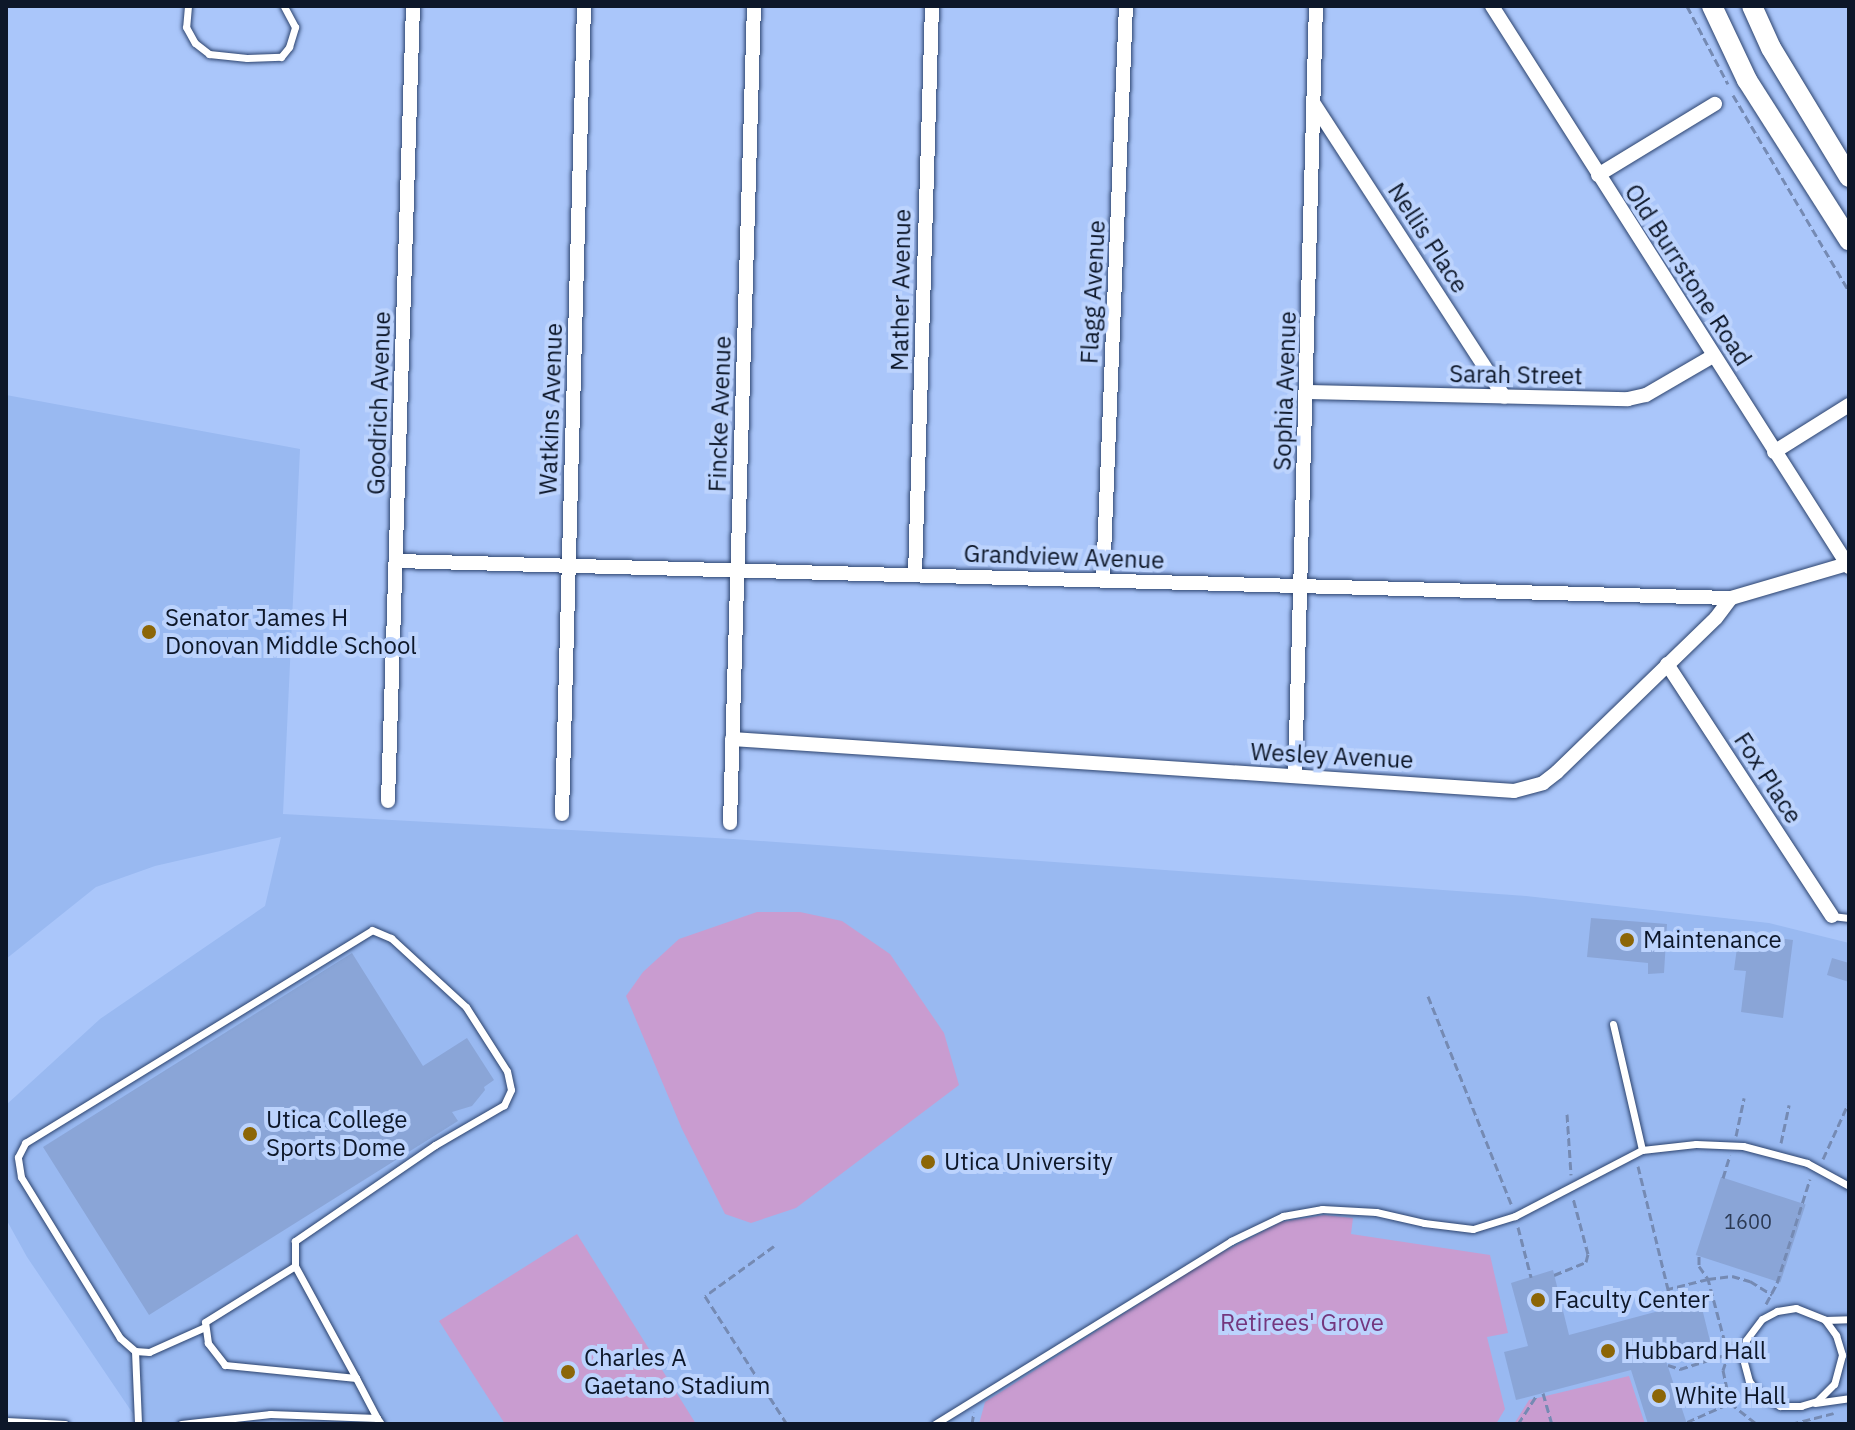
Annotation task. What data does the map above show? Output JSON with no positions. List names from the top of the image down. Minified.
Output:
{"streets":{"street":["Nellis Place","Old Burrstone Road","Mather Avenue","Flagg Avenue","Sarah Street","Sophia Avenue","Goodrich Avenue","Watkins Avenue","Fincke Avenue","Grandview Avenue","Wesley Avenue","Fox Place"]},"crossings":[["Nellis Place","Sarah Street"],["Nellis Place","Sophia Avenue"],["Old Burrstone Road","Sarah Street"],["Mather Avenue","Grandview Avenue"],["Flagg Avenue","Grandview Avenue"],["Sarah Street","Sophia Avenue"],["Sophia Avenue","Grandview Avenue"],["Sophia Avenue","Wesley Avenue"],["Goodrich Avenue","Grandview Avenue"],["Watkins Avenue","Grandview Avenue"],["Fincke Avenue","Grandview Avenue"],["Fincke Avenue","Wesley Avenue"],["Grandview Avenue","Wesley Avenue"],["Wesley Avenue","Fox Place"]],"parks":["Retirees' Grove"],"places":["Senator James H Donovan Middle School","Maintenance","Utica College Sports Dome","Utica University","Faculty Center","Hubbard Hall","Charles A Gaetano Stadium","White Hall"],"house_numbers":["1600"]}
